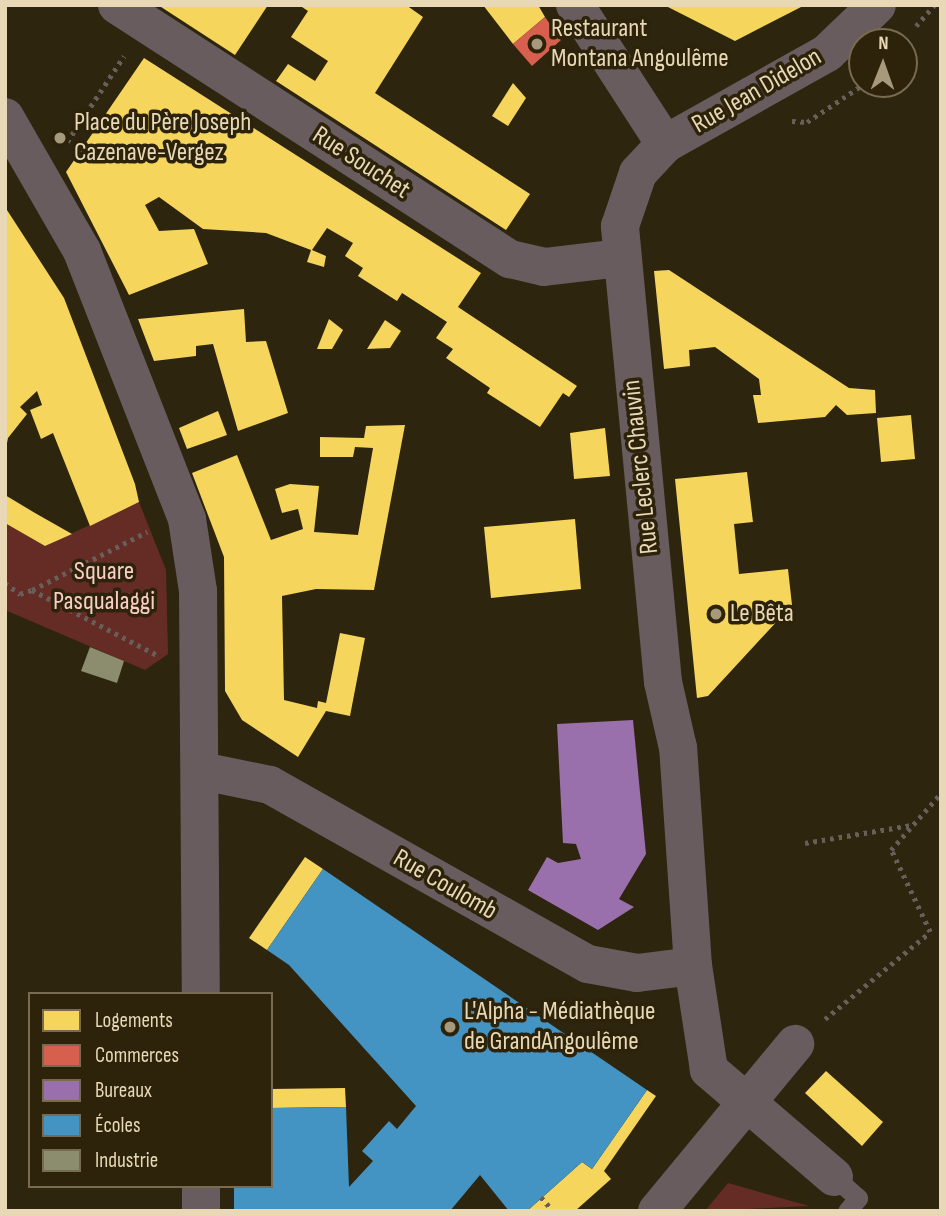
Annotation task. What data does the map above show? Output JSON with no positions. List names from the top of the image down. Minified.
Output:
{"streets":{"street":["Rue Jean Didelon","Rue Souchet","Rue Leclerc Chauvin","Rue Coulomb"]},"crossings":[["Rue Jean Didelon","Rue Leclerc Chauvin"],["Rue Souchet","Rue Leclerc Chauvin"],["Rue Leclerc Chauvin","Rue Coulomb"]],"parks":["Square Pasqualaggi"],"places":["Restaurant Montana Angoulême","Place du Père Joseph Cazenave-Vergez","Le Bêta","L'Alpha - Médiathèque de GrandAngoulême"],"legend":["Logements","Commerces","Bureaux","Écoles","Industrie"],"north":"top"}
